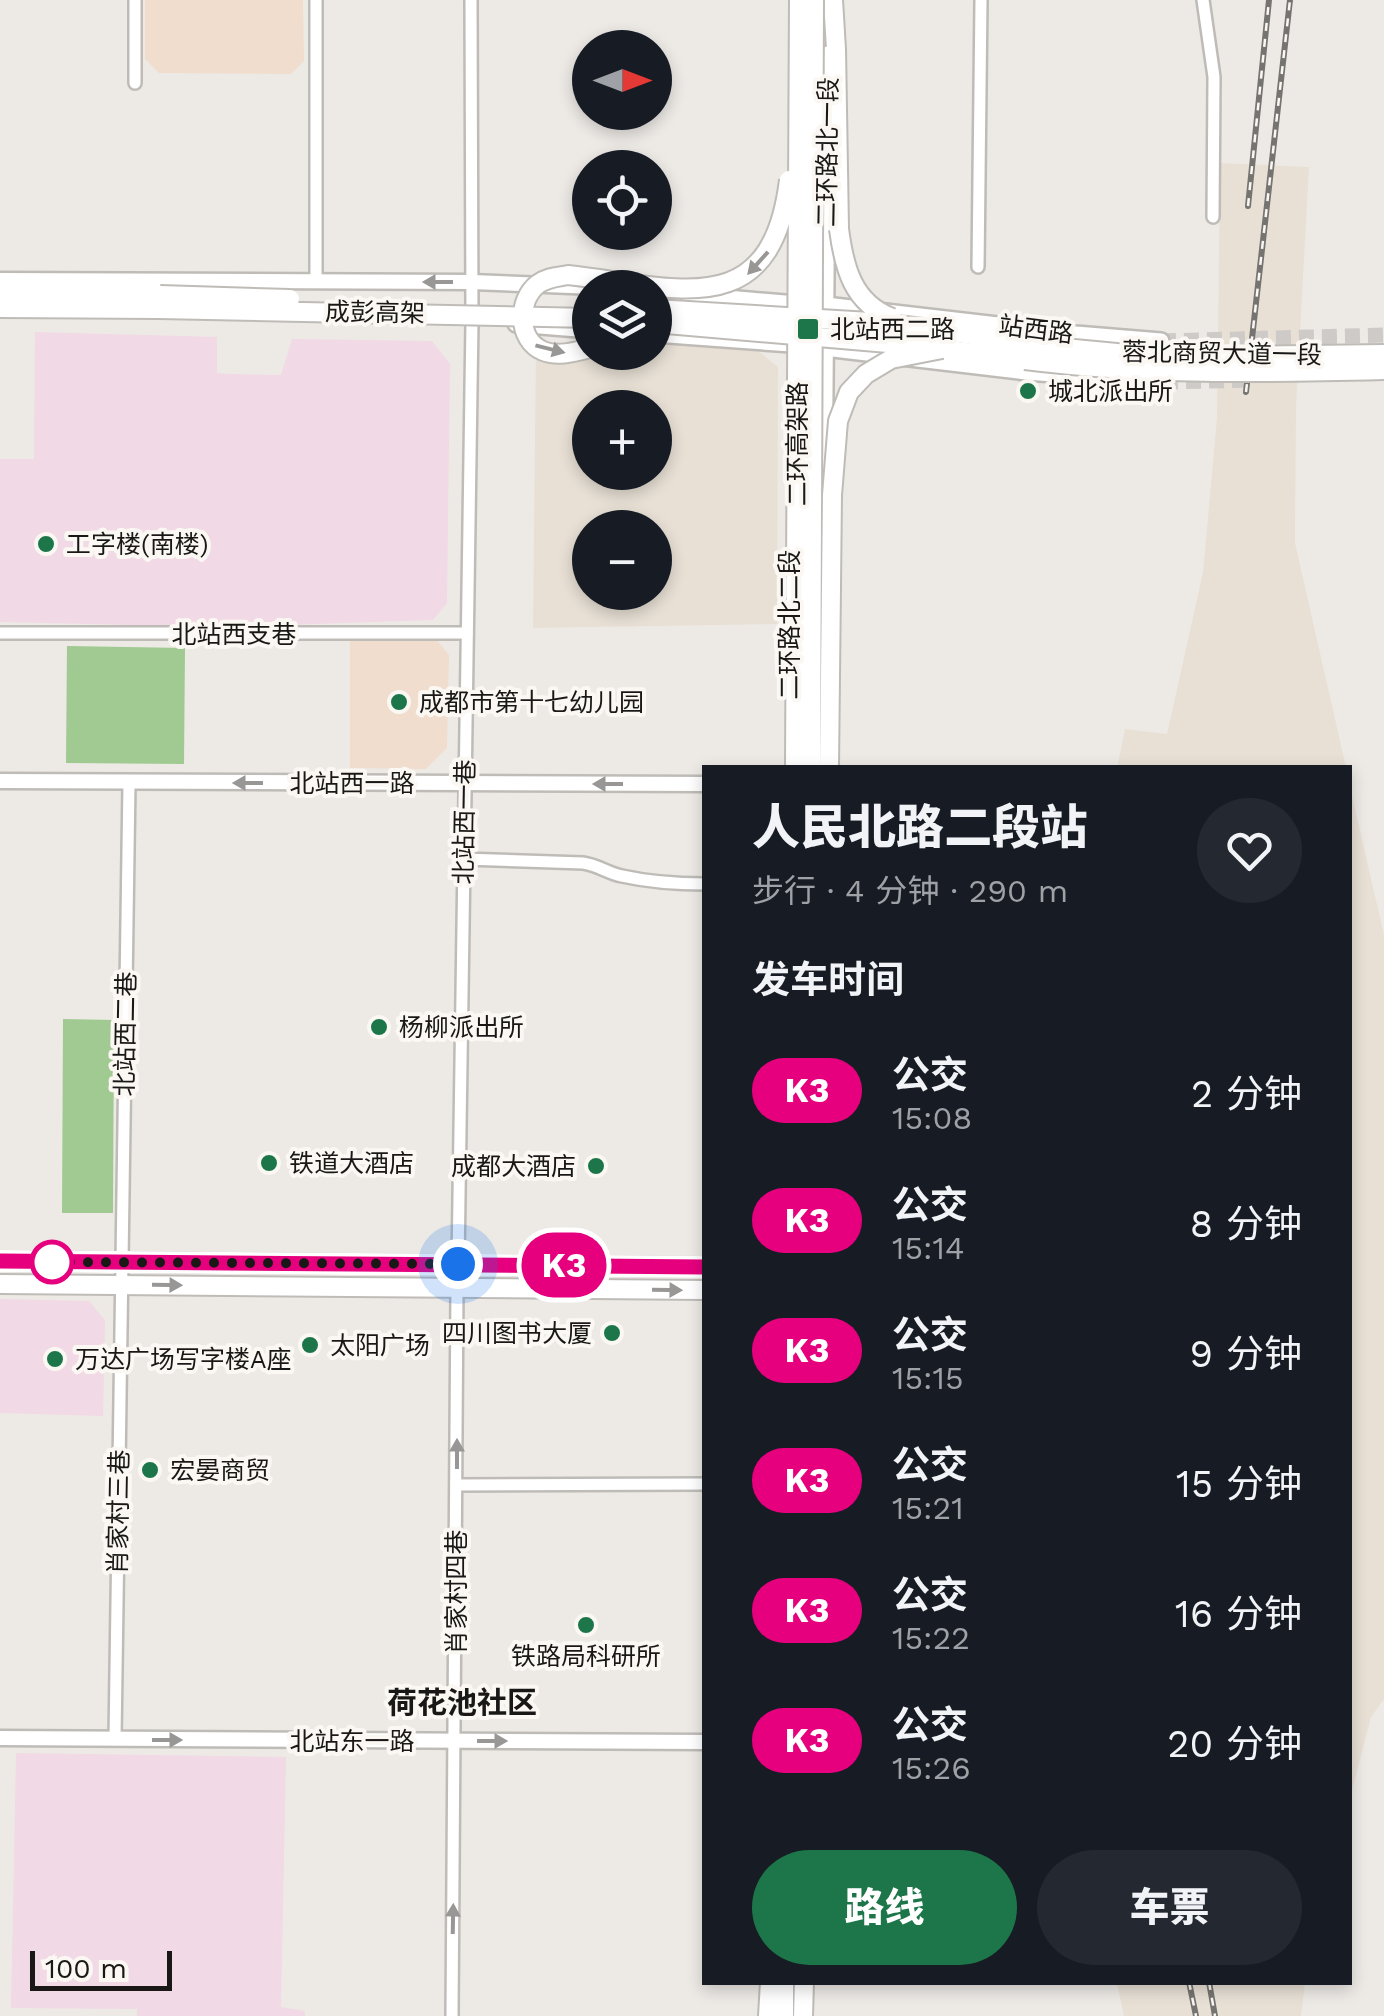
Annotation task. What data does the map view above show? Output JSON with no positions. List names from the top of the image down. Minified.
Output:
{"streets":{"main road":["二环路北一段","成彭高架","站西路","蓉北商贸大道一段","二环高架路","二环路北二段"],"street":["北站西支巷","北站西一路","北站西一巷","北站西二巷","肖家村三巷","肖家村四巷","北站东一路"]},"crossings":[["二环路北一段","站西路"],["二环路北一段","二环高架路"],["二环路北一段","二环路北二段"],["站西路","二环路北二段"],["北站西支巷","北站西一巷"],["北站西一路","北站西一巷"],["北站西一路","北站西二巷"],["北站西二巷","肖家村三巷"],["肖家村三巷","北站东一路"],["肖家村四巷","北站东一路"]],"one_way":["肖家村四巷","北站东一路"],"districts":["荷花池社区"],"places":{"transit":["北站西二路"],"other":["城北派出所","工字楼(南楼)","成都市第十七幼儿园","杨柳派出所","铁道大酒店","成都大酒店","四川图书大厦","太阳广场","万达广场写字楼A座","宏晏商贸","铁路局科研所"]},"lines":["bus line K3"],"scale_bar":"100 m","north":"right","page":{"on_map":"K3","map_buttons":["+","−"],"heading":[["人民北路二段站","步行 · 4 分钟 · 290 m"],"发车时间"],"list":[{"mark":"K3","name":"公交","note":"15:08","value":"2 分钟"},{"mark":"K3","name":"公交","note":"15:14","value":"8 分钟"},{"mark":"K3","name":"公交","note":"15:15","value":"9 分钟"},{"mark":"K3","name":"公交","note":"15:21","value":"15 分钟"},{"mark":"K3","name":"公交","note":"15:22","value":"16 分钟"},{"mark":"K3","name":"公交","note":"15:26","value":"20 分钟"}],"buttons":["路线","车票"],"scale":"100 m"}}
